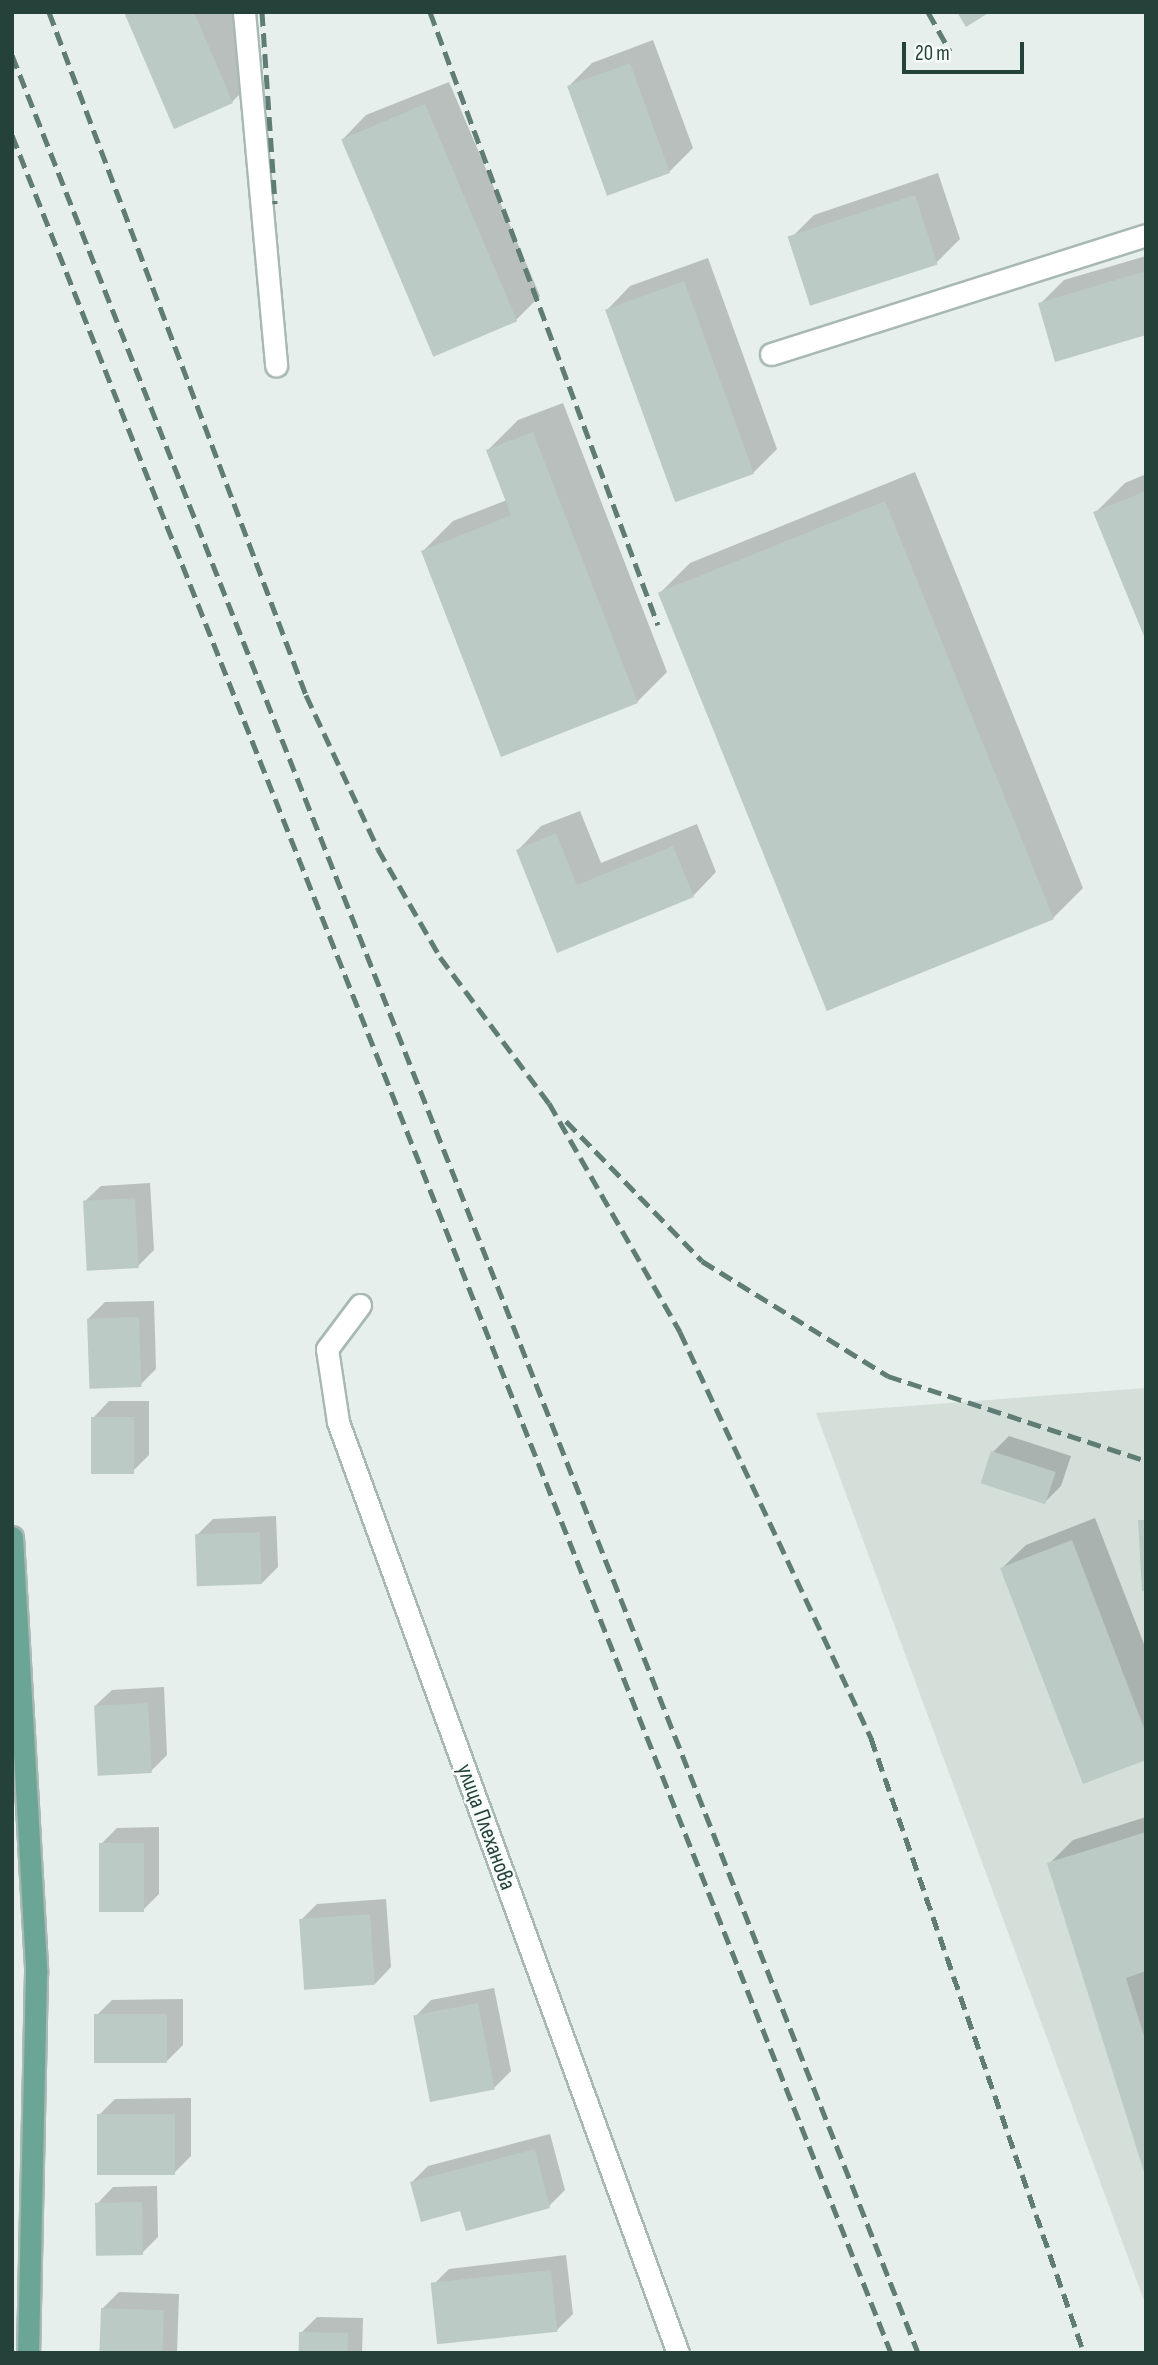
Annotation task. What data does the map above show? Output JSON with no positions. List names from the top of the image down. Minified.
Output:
{"streets":{"street":["улица Плеханова"]},"scale_bar":"20 m"}
